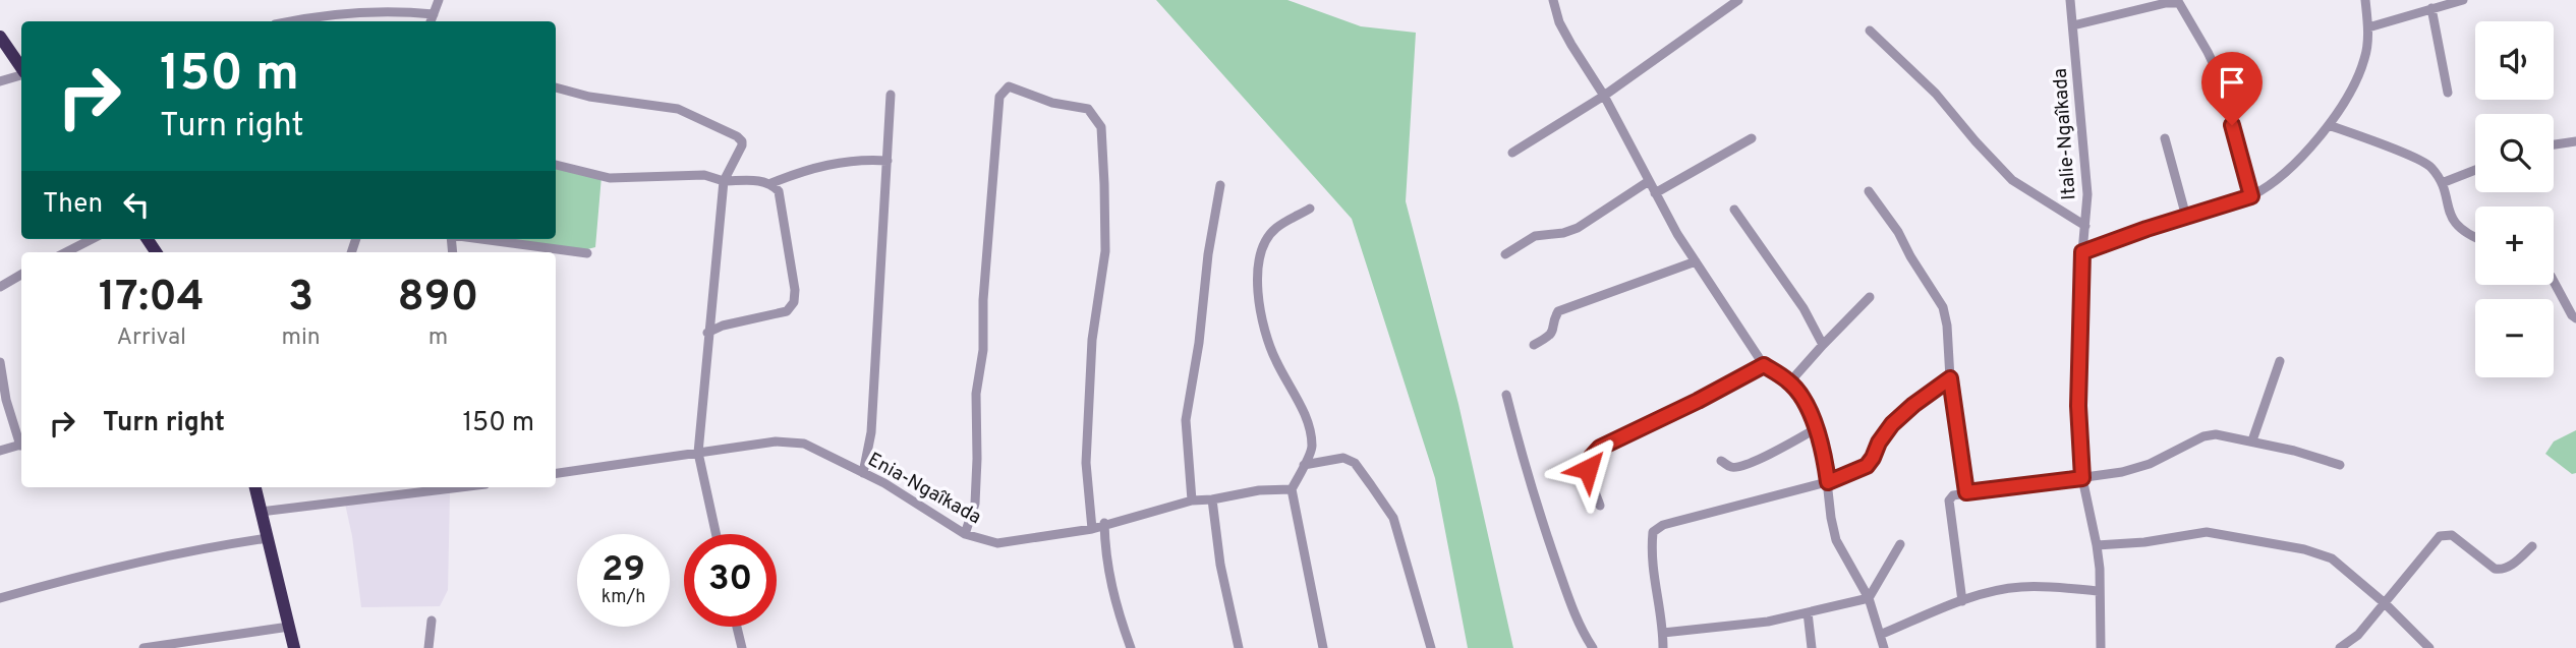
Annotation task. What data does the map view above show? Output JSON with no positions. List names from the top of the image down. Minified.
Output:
{"streets":{"street":["Italie-Ngaîkada","Enia-Ngaîkada"]},"page":{"map_buttons":["+","−"],"turn":["150 m","Turn right"],"then":"Then","eta":["17:04","Arrival","3","min","890","m"],"list":[{"name":"Turn right","value":"150 m"}],"speed":"29 km/h","limit":"30"}}
